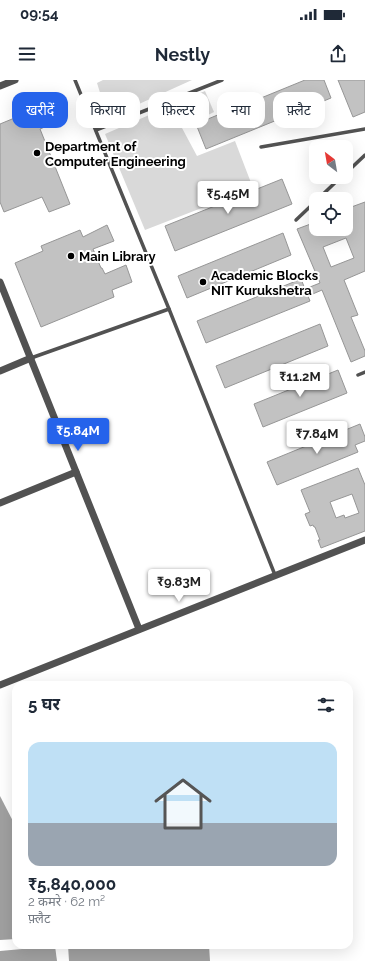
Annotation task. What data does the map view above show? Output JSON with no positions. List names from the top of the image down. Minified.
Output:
{"places":["Department of Computer Engineering","Main Library","Academic Blocks NIT Kurukshetra"],"north":"top left","page":{"status":"09:54","header":"Nestly","chip":["खरीदें","किराया","फ़िल्टर","नया","फ़्लैट"],"price":["₹5.45M","₹11.2M","₹5.84M","₹7.84M","₹9.83M"],"heading":"5 घर","list":[{"name":"₹5,840,000","note":"2 कमरे · 62 m² · फ़्लैट"}]}}
